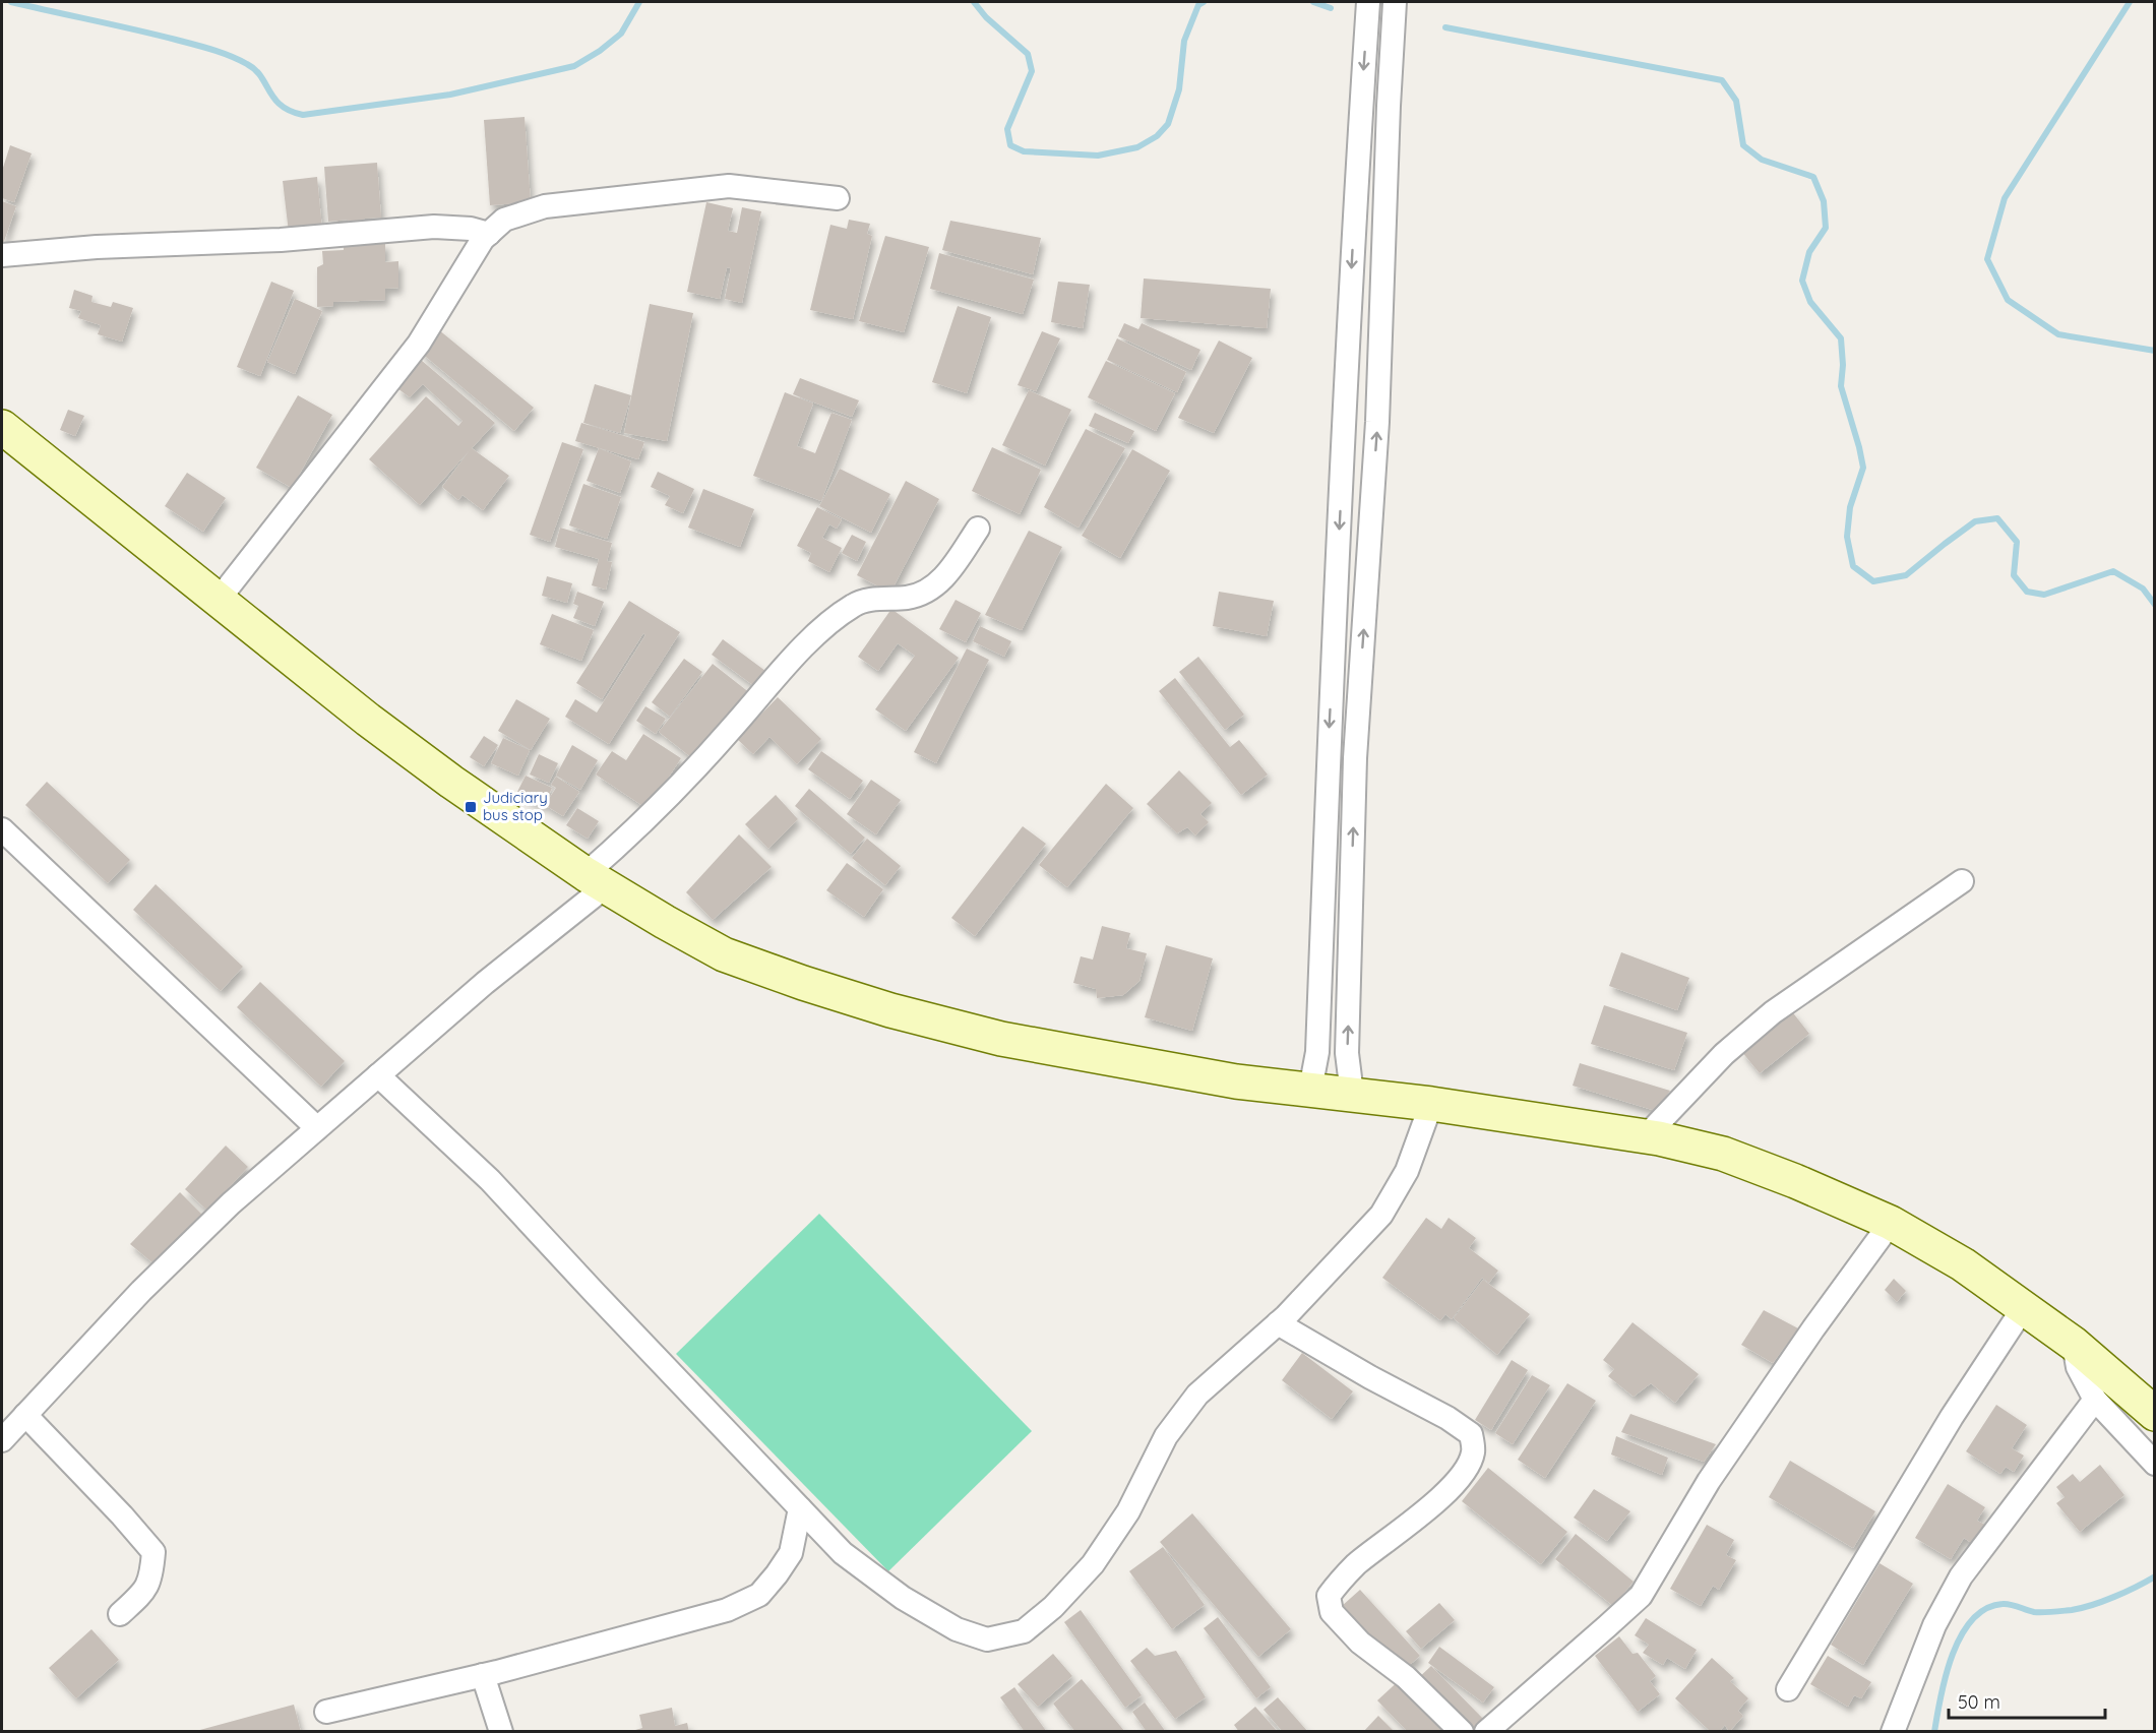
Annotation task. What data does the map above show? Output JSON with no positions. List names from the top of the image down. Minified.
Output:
{"places":{"transit":["Judiciary bus stop"]},"scale_bar":"50 m"}
